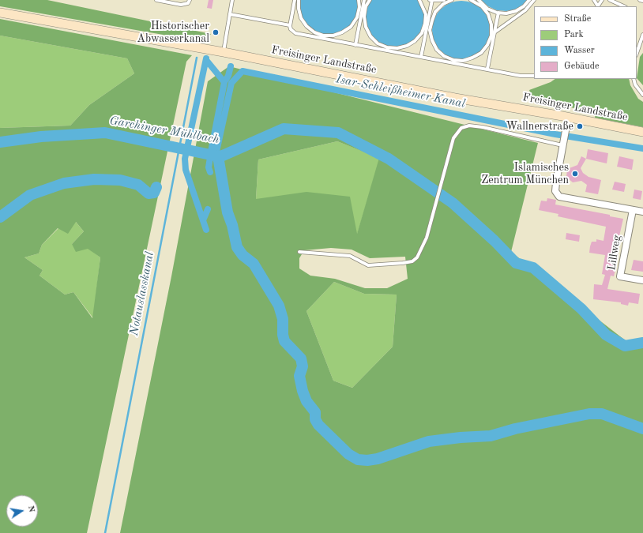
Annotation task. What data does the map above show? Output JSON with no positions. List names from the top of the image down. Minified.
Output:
{"streets":{"main road":["Freisinger Landstraße"],"street":["Lillweg"]},"water":["Isar-Schleißheimer Kanal","Garchinger Mühlbach","Notauslasskanal"],"places":["Historischer Abwasserkanal","Wallnerstraße","Islamisches Zentrum München"],"legend":["Straße","Park","Wasser","Gebäude"],"north":"right"}
